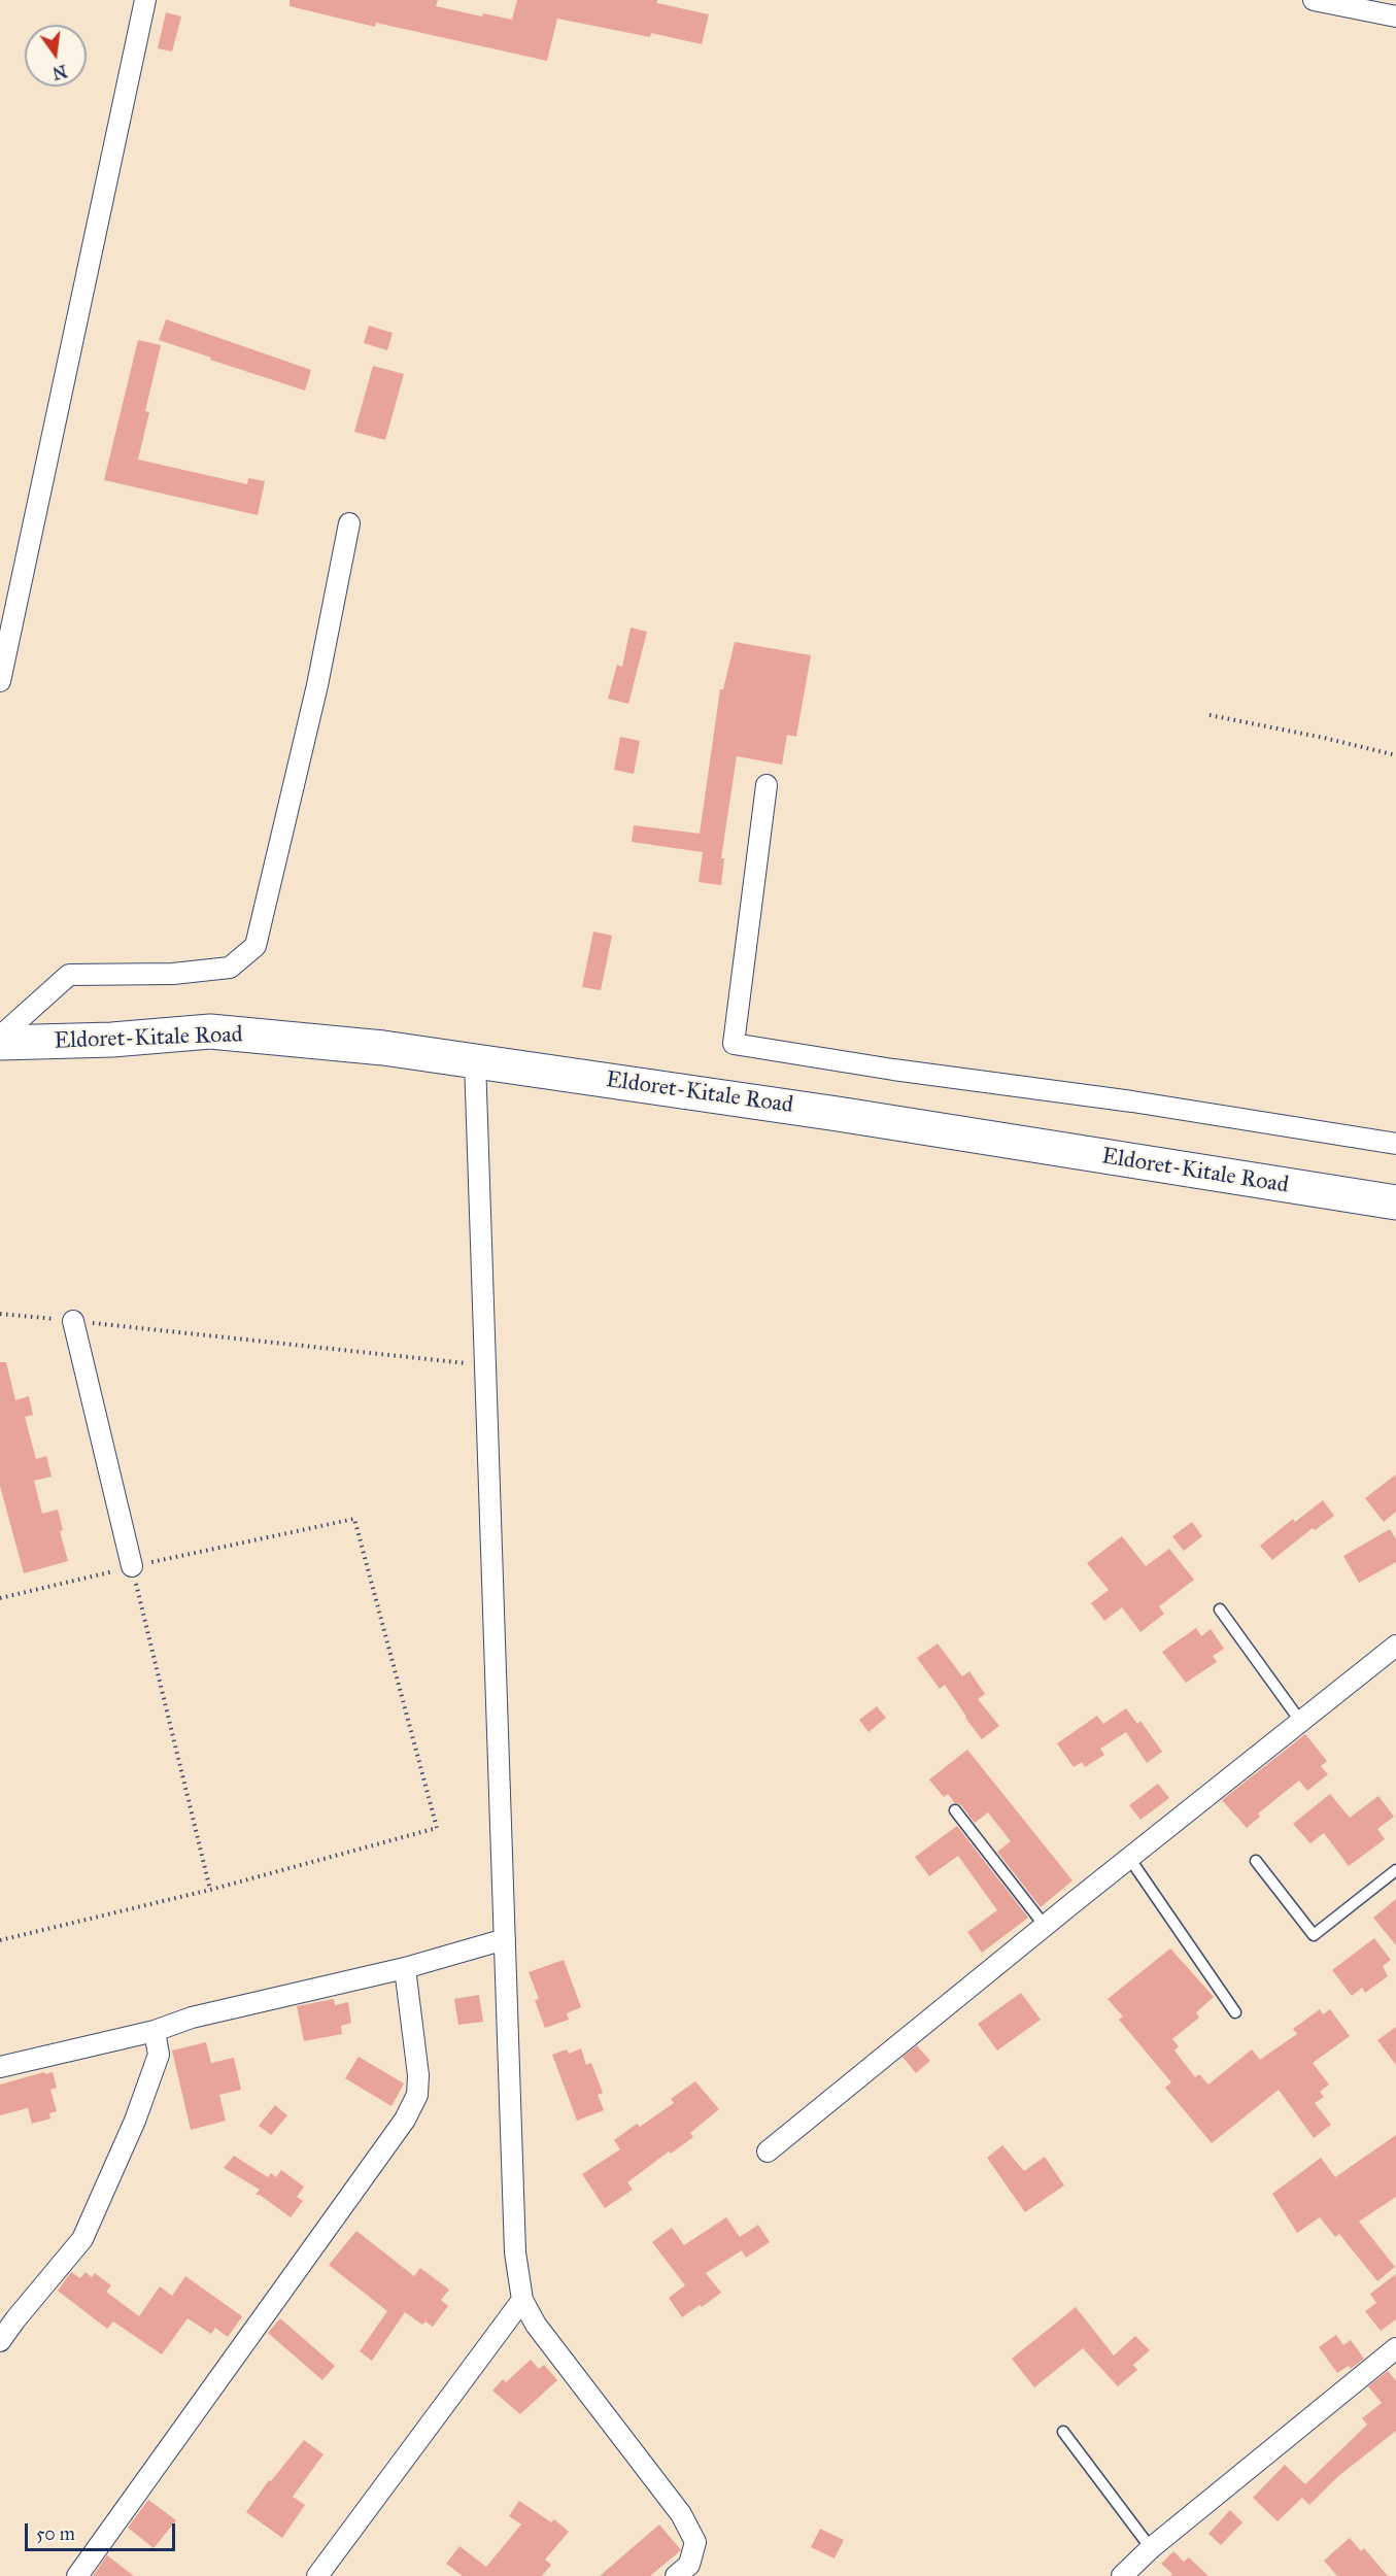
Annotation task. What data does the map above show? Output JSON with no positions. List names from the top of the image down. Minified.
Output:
{"streets":{"highway":["Eldoret-Kitale Road"]},"scale_bar":"50 m","north":"bottom"}
